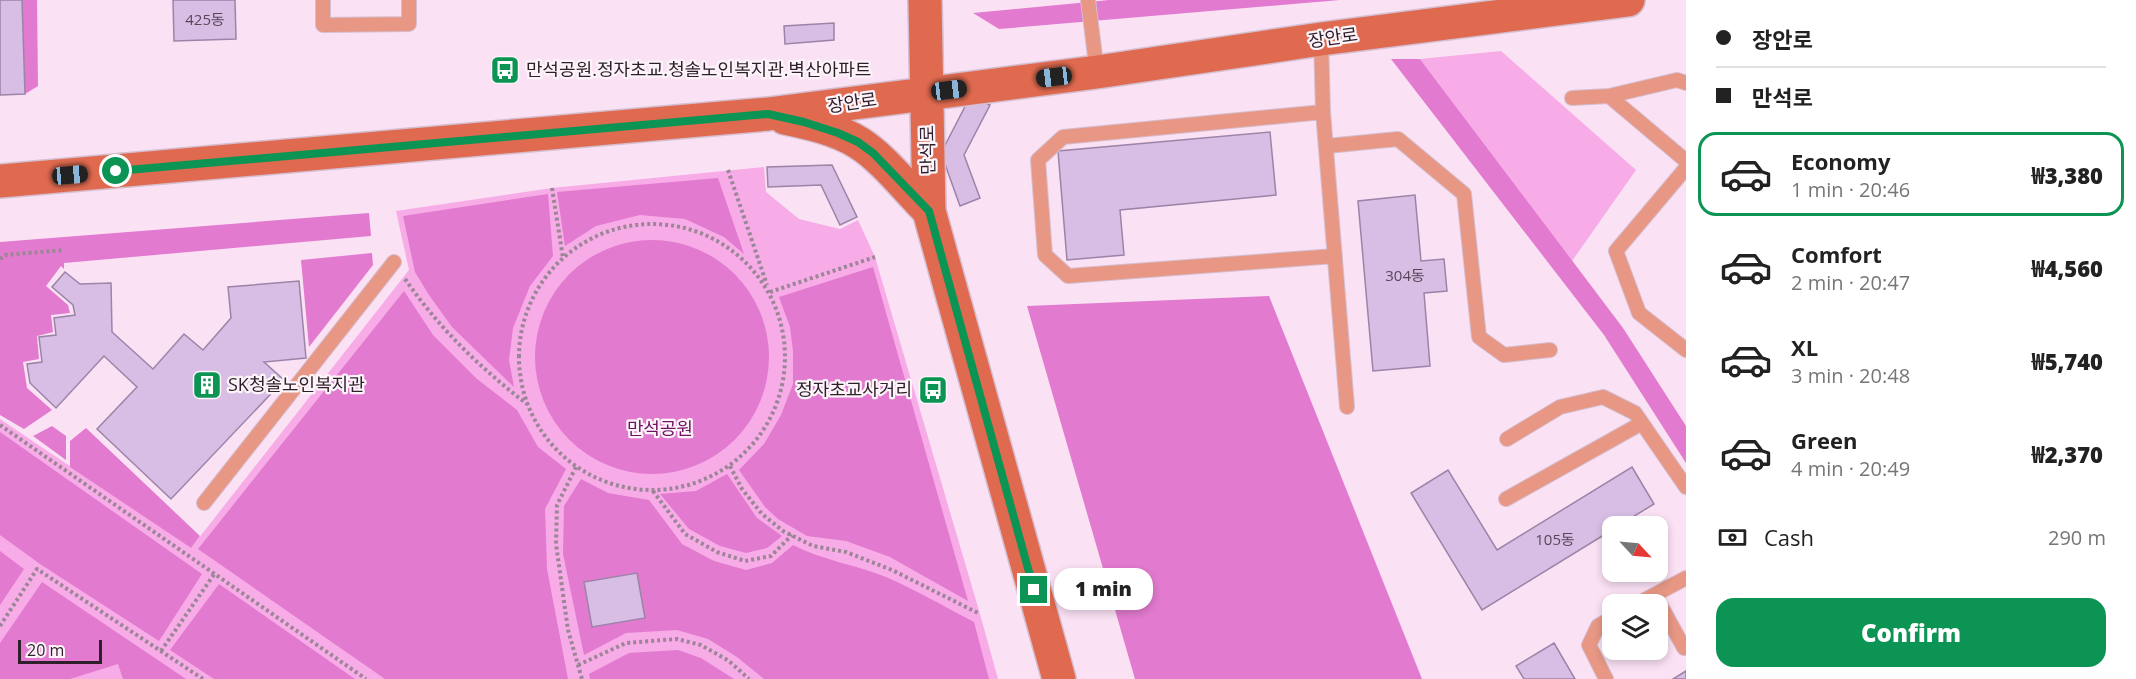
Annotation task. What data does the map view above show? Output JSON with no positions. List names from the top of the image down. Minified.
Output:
{"streets":{"main road":["장안로","만석로"]},"crossings":[["장안로","만석로"]],"parks":["만석공원"],"places":{"bus stop":["만석공원.정자초교.청솔노인복지관.벽산아파트","정자초교사거리"],"building":["SK청솔노인복지관"]},"house_numbers":["425동","304동","105동"],"scale_bar":"20 m","north":"bottom right","page":{"banner":["장안로","만석로"],"list":[{"name":"Economy","note":"1 min · 20:46","value":"₩3,380"},{"name":"Comfort","note":"2 min · 20:47","value":"₩4,560"},{"name":"XL","note":"3 min · 20:48","value":"₩5,740"},{"name":"Green","note":"4 min · 20:49","value":"₩2,370"}],"pay":["Cash","290 m"],"bubble":"1 min","buttons":"Confirm","scale":"20 m"}}
